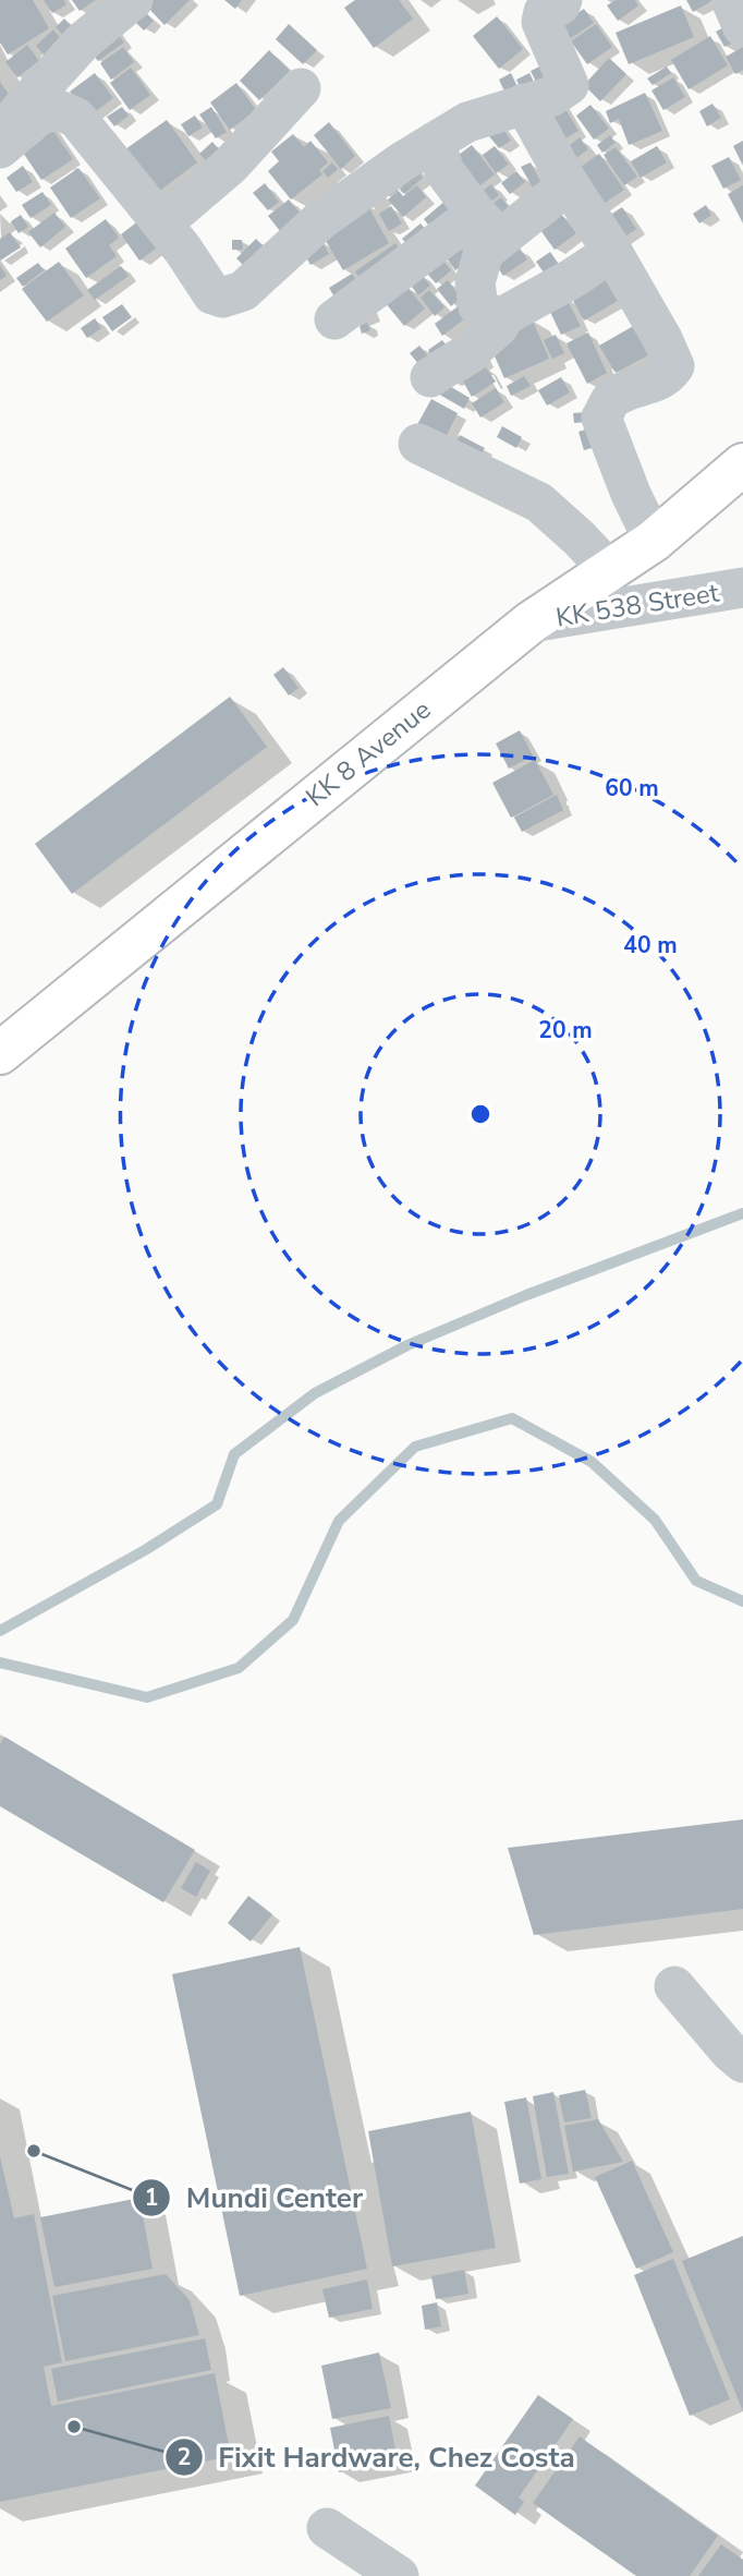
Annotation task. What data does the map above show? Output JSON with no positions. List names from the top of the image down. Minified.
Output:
{"streets":{"main road":["KK 8 Avenue"],"street":["KK 538 Street"]},"crossings":[["KK 538 Street","KK 8 Avenue"]],"places":["Mundi Center","Fixit Hardware, Chez Costa"],"rings":["60 m","40 m","20 m"]}
